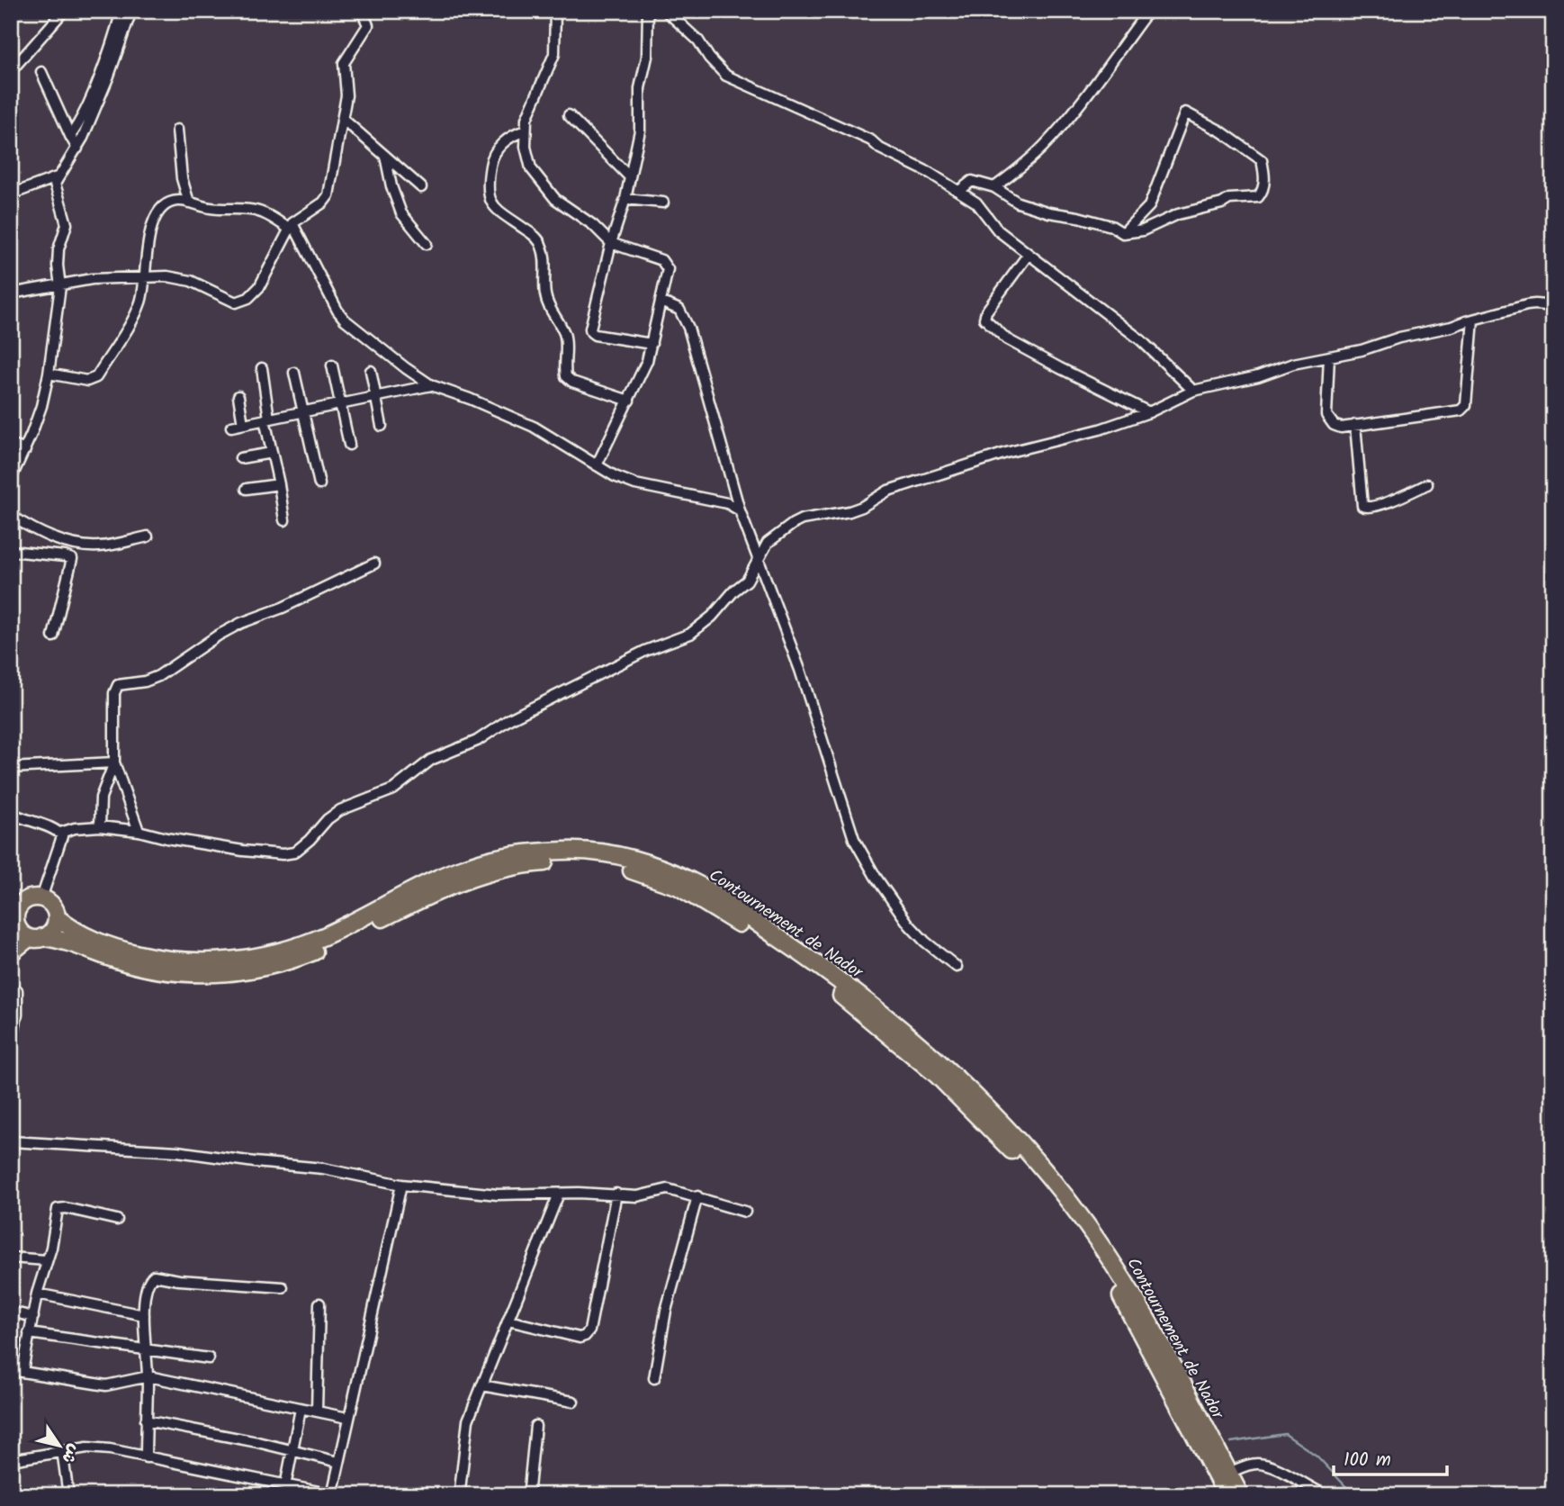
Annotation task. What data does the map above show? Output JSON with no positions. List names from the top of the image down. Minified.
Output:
{"streets":{"highway":["Contournement de Nador"]},"scale_bar":"100 m","north":"bottom right"}
